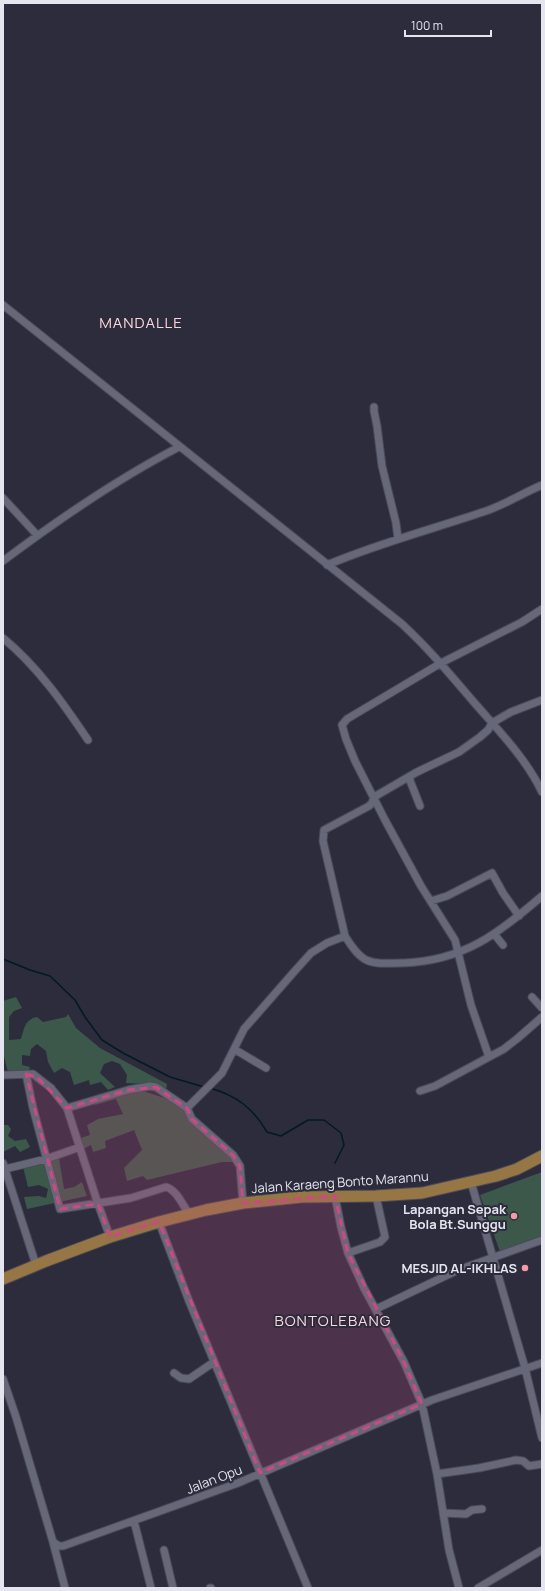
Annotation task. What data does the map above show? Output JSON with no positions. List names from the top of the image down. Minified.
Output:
{"streets":{"main road":["Jalan Karaeng Bonto Marannu"],"street":["Jalan Opu"]},"districts":["MANDALLE","BONTOLEBANG"],"places":["Lapangan Sepak Bola Bt.Sunggu","MESJID AL-IKHLAS"],"scale_bar":"100 m"}
